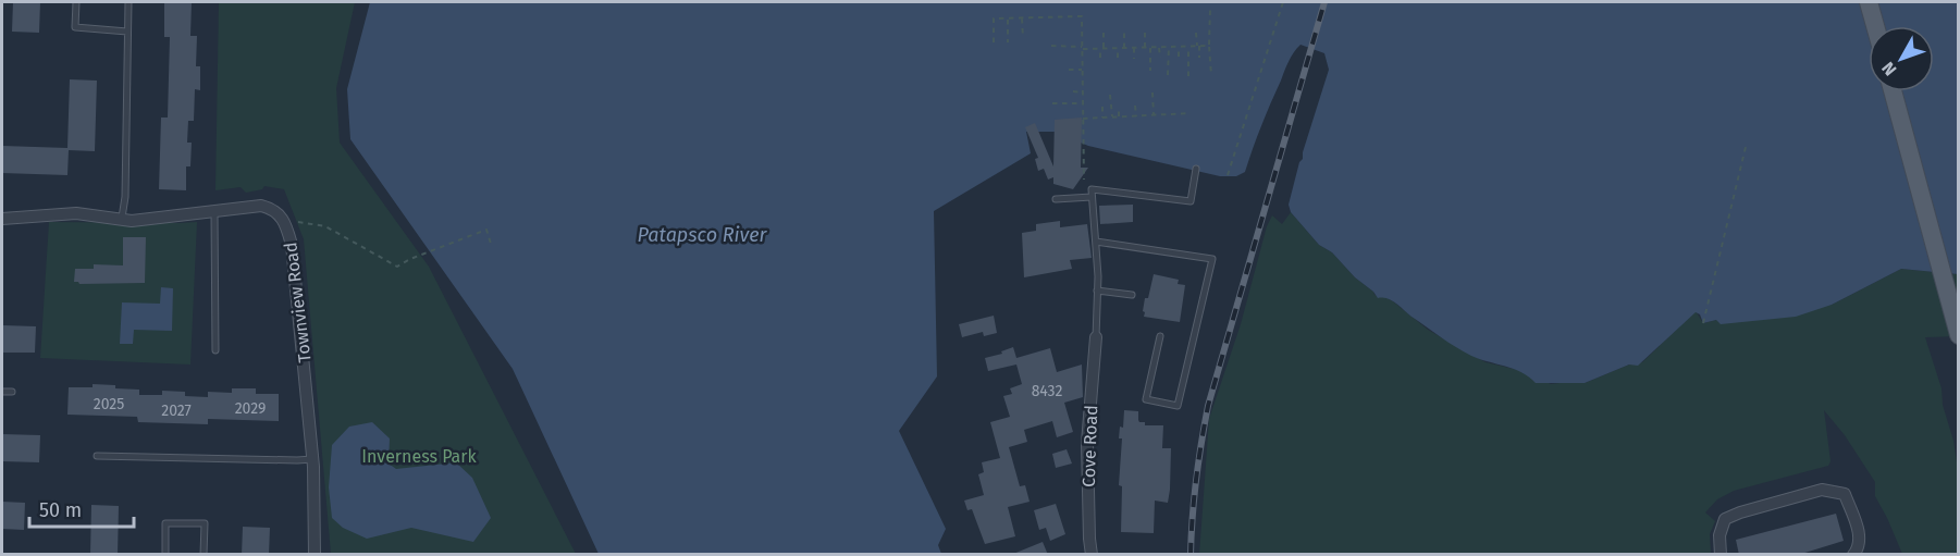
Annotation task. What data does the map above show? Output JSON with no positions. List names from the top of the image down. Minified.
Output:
{"streets":{"street":["Townview Road","Cove Road"]},"water":["Patapsco River"],"parks":["Inverness Park"],"house_numbers":["8432","2025","2029","2027"],"scale_bar":"50 m","north":"bottom left"}
